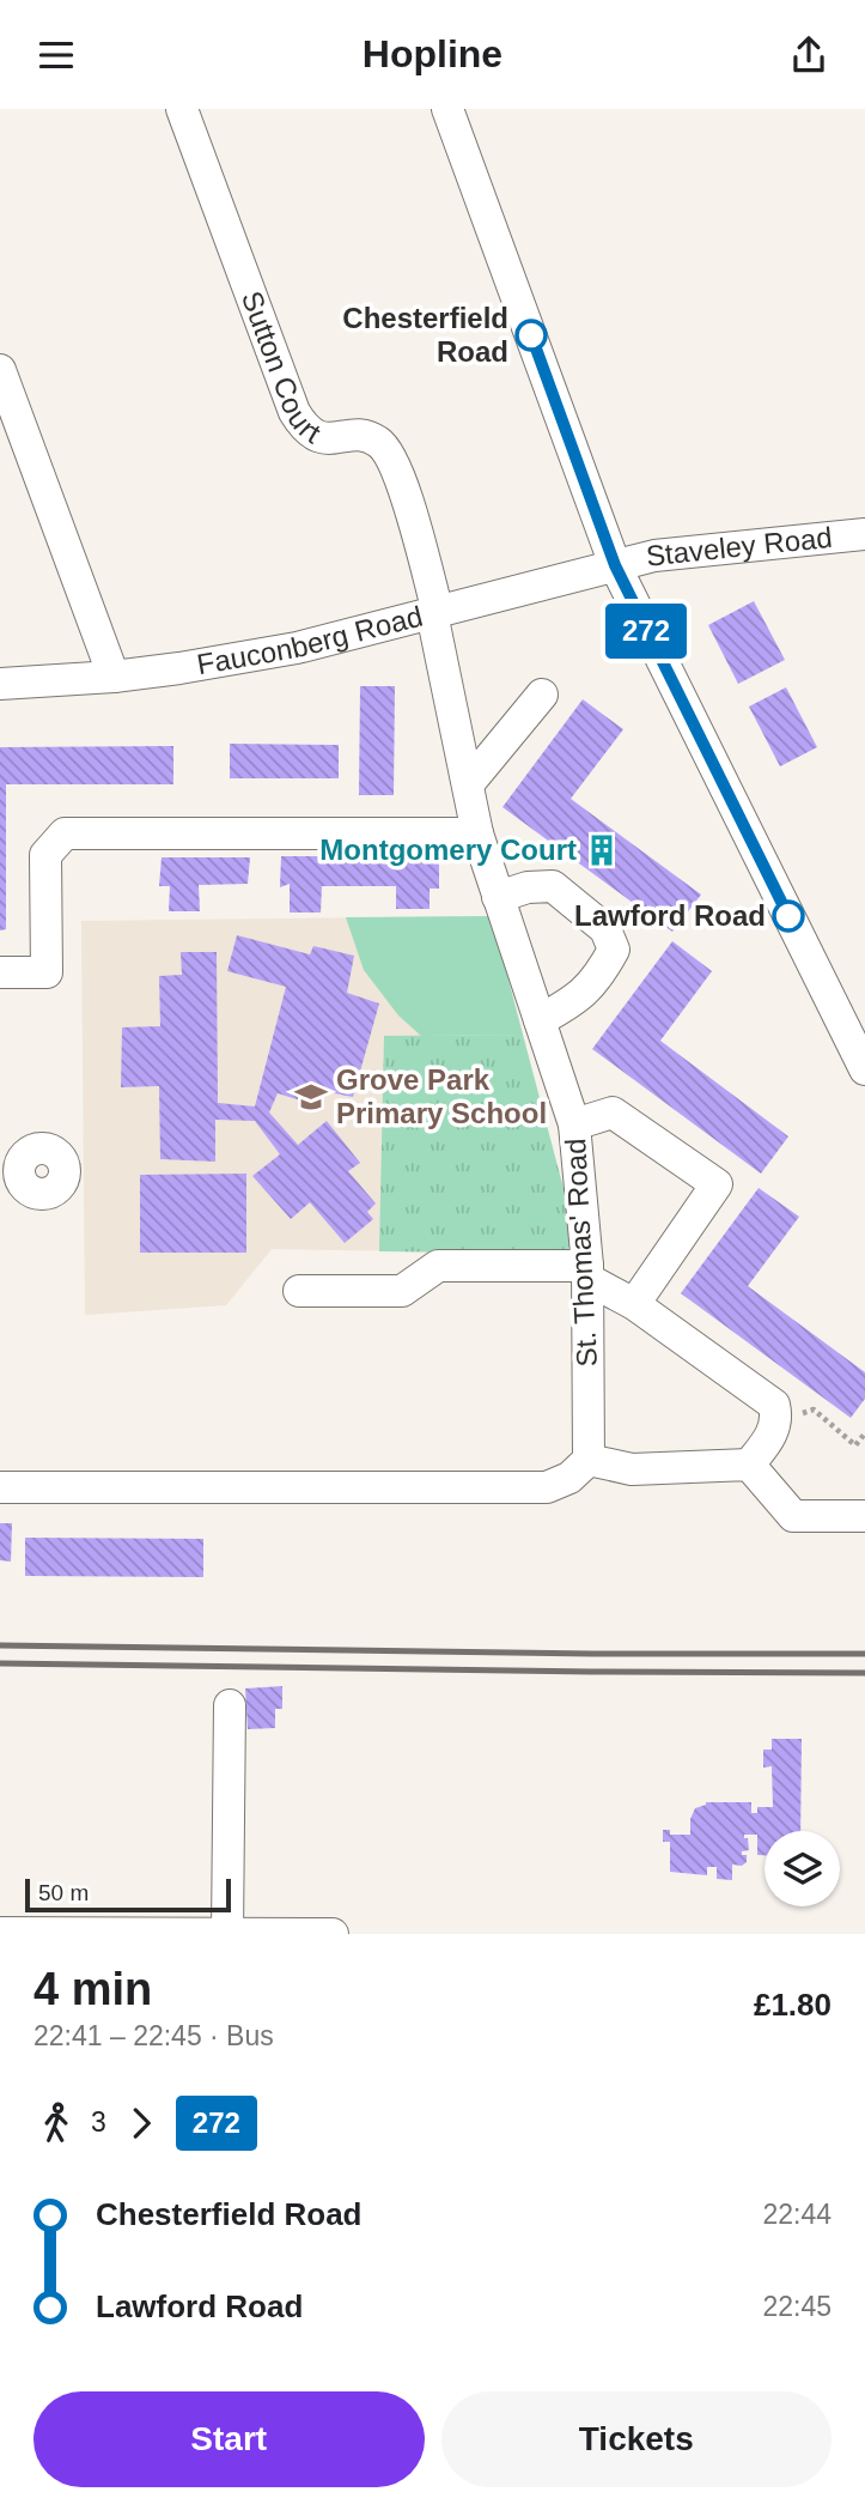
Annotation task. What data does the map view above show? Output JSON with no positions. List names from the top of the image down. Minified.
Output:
{"streets":{"street":["Sutton Court","Staveley Road","Fauconberg Road","St. Thomas' Road"]},"crossings":[["Sutton Court","Fauconberg Road"],["Sutton Court","St. Thomas' Road"],["Staveley Road","Fauconberg Road"],["Fauconberg Road","St. Thomas' Road"]],"places":{"other":["Chesterfield Road","Lawford Road"],"building":["Montgomery Court"],"school or university":["Grove Park Primary School"]},"lines":["bus line 272"],"scale_bar":"50 m","page":{"header":"Hopline","on_map":"272","scale":"50 m","heading":["4 min","22:41 – 22:45 · Bus","£1.80"],"legs":["3","272"],"list":[{"name":"Chesterfield Road","value":"22:44"},{"name":"Lawford Road","value":"22:45"}],"buttons":["Start","Tickets"]}}
